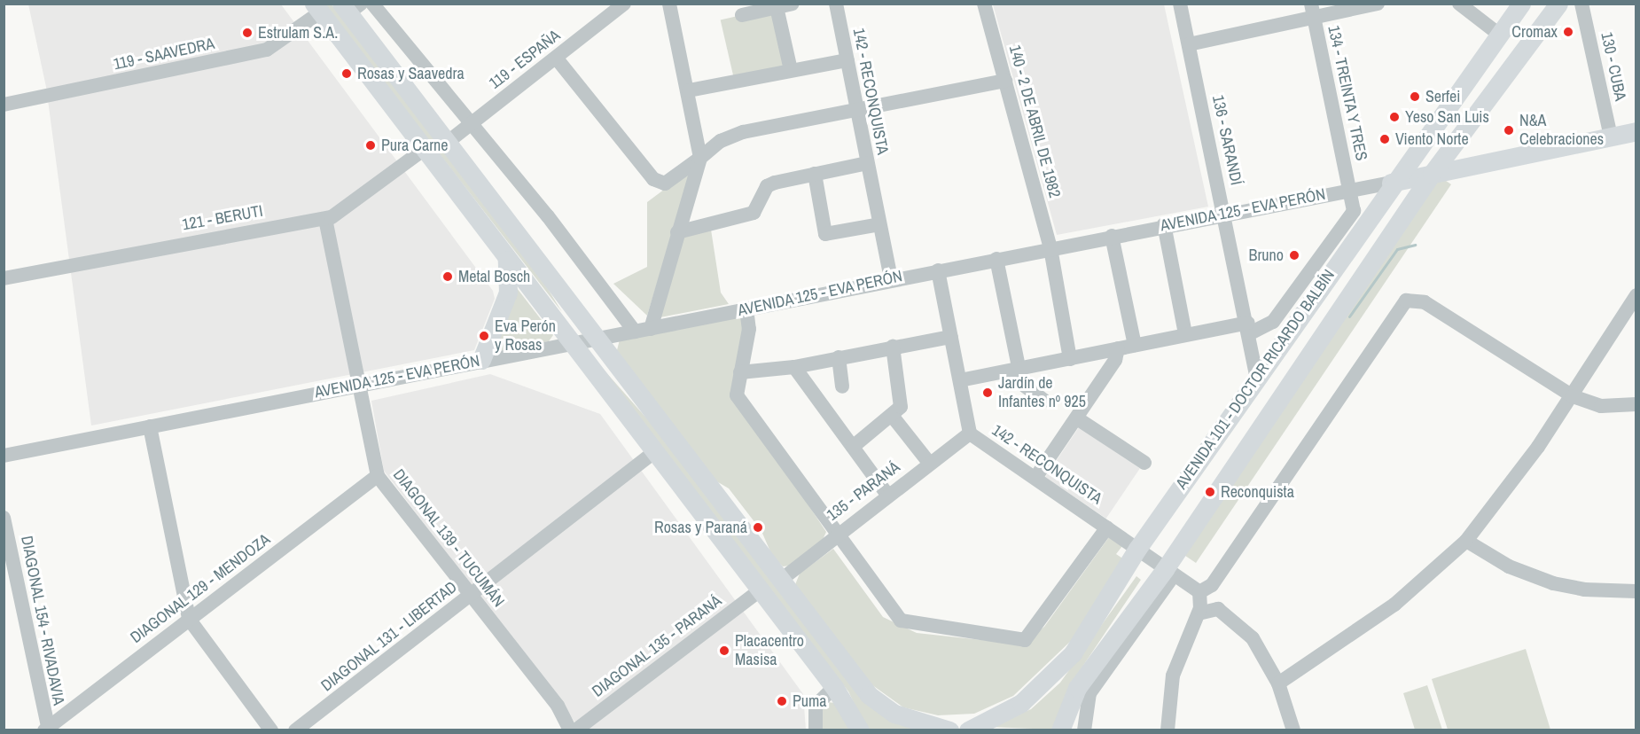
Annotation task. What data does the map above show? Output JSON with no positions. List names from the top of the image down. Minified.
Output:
{"streets":{"main road":["AVENIDA 125 - EVA PERÓN","AVENIDA 101 - DOCTOR RICARDO BALBÍN"],"street":["119 - SAAVEDRA","119 - ESPAÑA","130 - CUBA","142 - RECONQUISTA","134 - TREINTA Y TRES","140 - 2 DE ABRIL DE 1982","136 - SARANDÍ","121 - BERUTI","135 - PARANÁ","DIAGONAL 139 - TUCUMÁN","DIAGONAL 129 - MENDOZA","DIAGONAL 154 - RIVADAVIA","DIAGONAL 131 - LIBERTAD","DIAGONAL 135 - PARANÁ"]},"crossings":[["130 - CUBA","AVENIDA 125 - EVA PERÓN"],["142 - RECONQUISTA","134 - TREINTA Y TRES"],["142 - RECONQUISTA","AVENIDA 125 - EVA PERÓN"],["142 - RECONQUISTA","AVENIDA 101 - DOCTOR RICARDO BALBÍN"],["142 - RECONQUISTA","135 - PARANÁ"],["134 - TREINTA Y TRES","140 - 2 DE ABRIL DE 1982"],["134 - TREINTA Y TRES","136 - SARANDÍ"],["134 - TREINTA Y TRES","AVENIDA 125 - EVA PERÓN"],["140 - 2 DE ABRIL DE 1982","AVENIDA 125 - EVA PERÓN"],["136 - SARANDÍ","AVENIDA 125 - EVA PERÓN"],["136 - SARANDÍ","AVENIDA 101 - DOCTOR RICARDO BALBÍN"],["AVENIDA 125 - EVA PERÓN","AVENIDA 101 - DOCTOR RICARDO BALBÍN"],["AVENIDA 125 - EVA PERÓN","DIAGONAL 139 - TUCUMÁN"],["121 - BERUTI","DIAGONAL 139 - TUCUMÁN"],["DIAGONAL 139 - TUCUMÁN","DIAGONAL 129 - MENDOZA"],["DIAGONAL 139 - TUCUMÁN","DIAGONAL 131 - LIBERTAD"],["DIAGONAL 129 - MENDOZA","DIAGONAL 154 - RIVADAVIA"]],"places":["Cromax","Estrulam S.A.","Rosas y Saavedra","Serfei","Yeso San Luis","N&A Celebraciones","Viento Norte","Pura Carne","Bruno","Metal Bosch","Eva Perón y Rosas","Jardín de Infantes nº 925","Reconquista","Rosas y Paraná","Placacentro Masisa","Puma"]}
